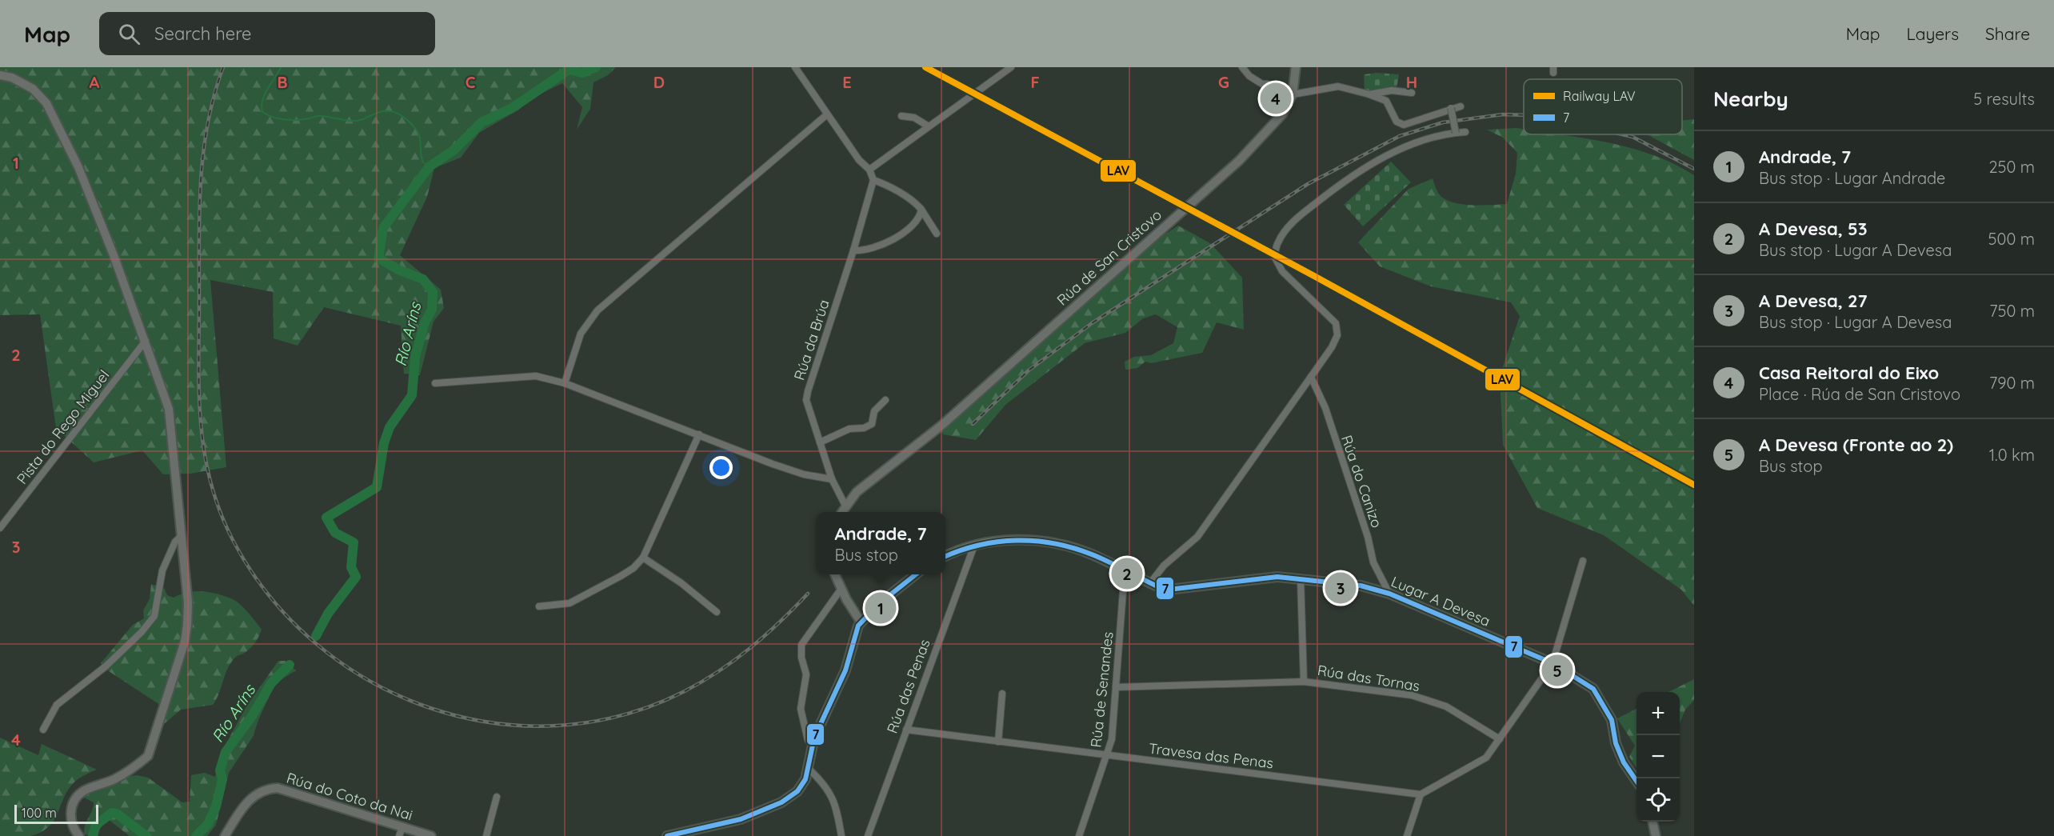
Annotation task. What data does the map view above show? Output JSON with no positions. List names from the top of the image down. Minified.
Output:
{"streets":{"street":["Rúa de San Cristovo","Rúa da Brúa","Pista do Rego Miguel","Rúa do Canizo","Lugar A Devesa","Rúa das Tornas","Rúa das Penas","Rúa de Senandes","Travesa das Penas","Rúa do Coto da Nai"]},"crossings":[["Rúa de San Cristovo","Rúa da Brúa"],["Rúa do Canizo","Lugar A Devesa"],["Lugar A Devesa","Rúa das Tornas"],["Lugar A Devesa","Rúa das Penas"],["Lugar A Devesa","Rúa de Senandes"],["Rúa das Tornas","Rúa de Senandes"],["Rúa das Penas","Travesa das Penas"],["Rúa de Senandes","Travesa das Penas"]],"water":["Río Aríns"],"lines":["rail line LAV","transit line 7"],"legend":["Railway LAV","7"],"scale_bar":"100 m","page":{"header":"Map","search":"Search here","nav":["Map","Layers","Share"],"heading":["Nearby","5 results"],"pins":["4","2","3","1","5"],"list":[{"mark":"1","name":"Andrade, 7","note":"Bus stop · Lugar Andrade","value":"250 m"},{"mark":"2","name":"A Devesa, 53","note":"Bus stop · Lugar A Devesa","value":"500 m"},{"mark":"3","name":"A Devesa, 27","note":"Bus stop · Lugar A Devesa","value":"750 m"},{"mark":"4","name":"Casa Reitoral do Eixo","note":"Place · Rúa de San Cristovo","value":"790 m"},{"mark":"5","name":"A Devesa (Fronte ao 2)","note":"Bus stop","value":"1.0 km"}],"popup":["Andrade, 7","Bus stop"],"map_buttons":["+","−"],"scale":"100 m"},"grid":{"columns":["A","B","C","D","E","F","G","H"],"rows":["1","2","3","4"]}}
